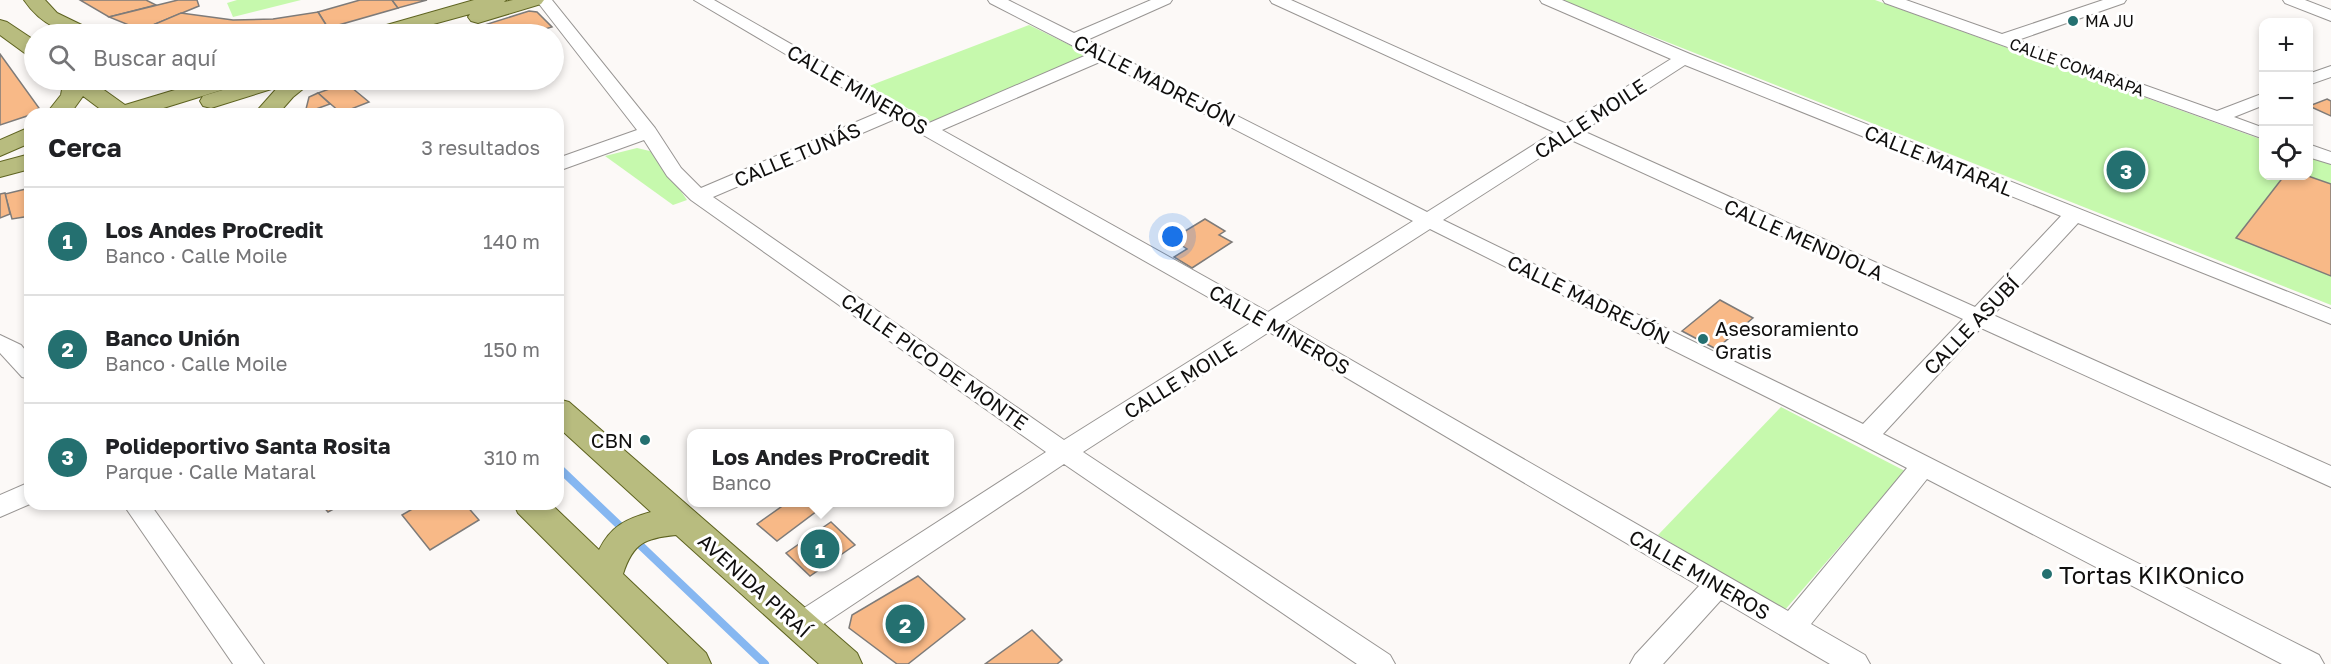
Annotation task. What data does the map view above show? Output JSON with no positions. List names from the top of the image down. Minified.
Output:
{"streets":{"main road":["AVENIDA PIRAÍ"],"street":["CALLE COMARAPA","CALLE MADREJÓN","CALLE MINEROS","CALLE MOILE","CALLE TUNÁS","CALLE MATARAL","CALLE MENDIOLA","CALLE ASUBÍ","CALLE PICO DE MONTE"]},"crossings":[["CALLE MADREJÓN","CALLE MOILE"],["CALLE MADREJÓN","CALLE ASUBÍ"],["CALLE MINEROS","CALLE MOILE"],["CALLE MINEROS","CALLE TUNÁS"],["CALLE MOILE","CALLE MATARAL"],["CALLE MOILE","CALLE MENDIOLA"],["CALLE MOILE","CALLE PICO DE MONTE"],["CALLE MOILE","AVENIDA PIRAÍ"],["CALLE TUNÁS","CALLE PICO DE MONTE"],["CALLE MATARAL","CALLE ASUBÍ"],["CALLE MENDIOLA","CALLE ASUBÍ"]],"places":["MA JU","Asesoramiento Gratis","CBN","Tortas KIKOnico"],"page":{"map_buttons":["+","−"],"search":"Buscar aquí","heading":["Cerca","3 resultados"],"pins":["3","1","2"],"list":[{"mark":"1","name":"Los Andes ProCredit","note":"Banco · Calle Moile","value":"140 m"},{"mark":"2","name":"Banco Unión","note":"Banco · Calle Moile","value":"150 m"},{"mark":"3","name":"Polideportivo Santa Rosita","note":"Parque · Calle Mataral","value":"310 m"}],"popup":["Los Andes ProCredit","Banco"]}}
